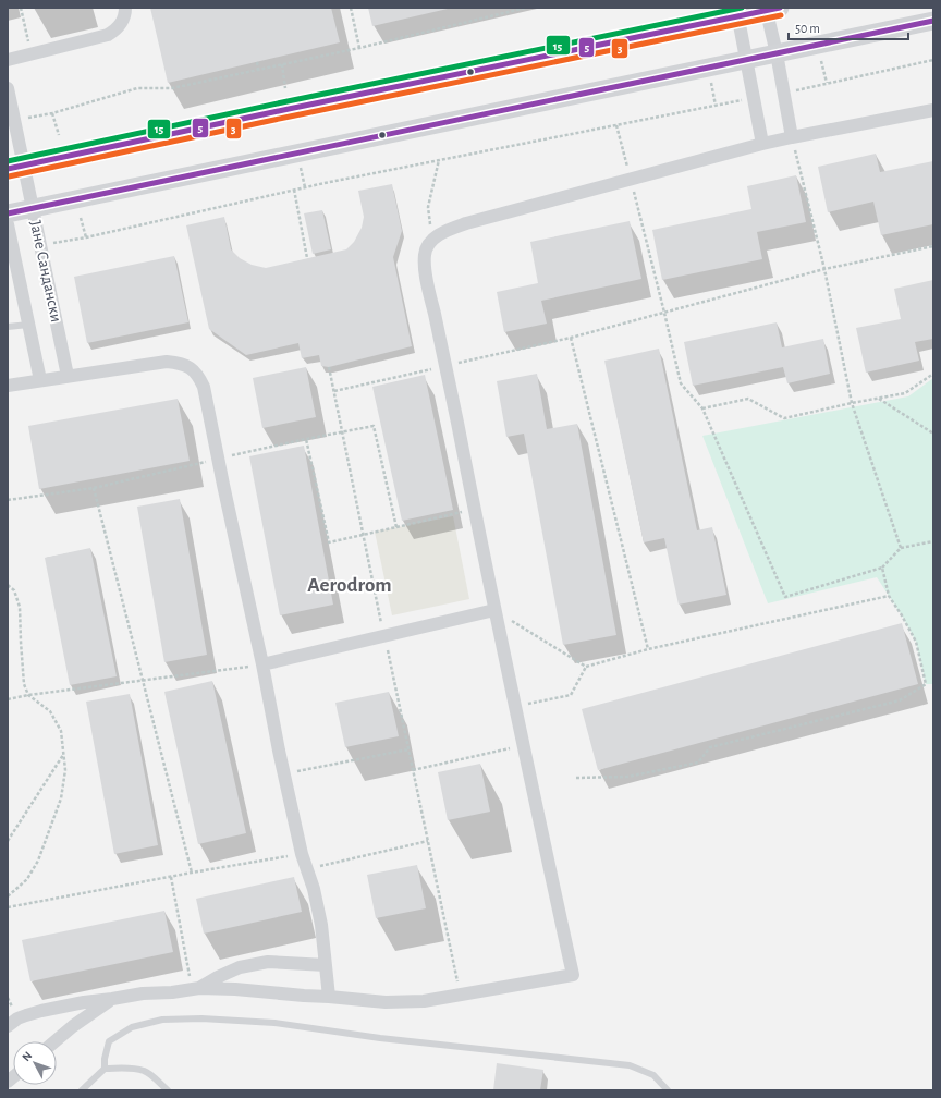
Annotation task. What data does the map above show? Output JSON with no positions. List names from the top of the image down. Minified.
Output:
{"streets":{"street":["Јане Сандански"]},"districts":["Aerodrom"],"lines":["transit line 5","transit line 15","transit line 3"],"scale_bar":"50 m","north":"top left"}
